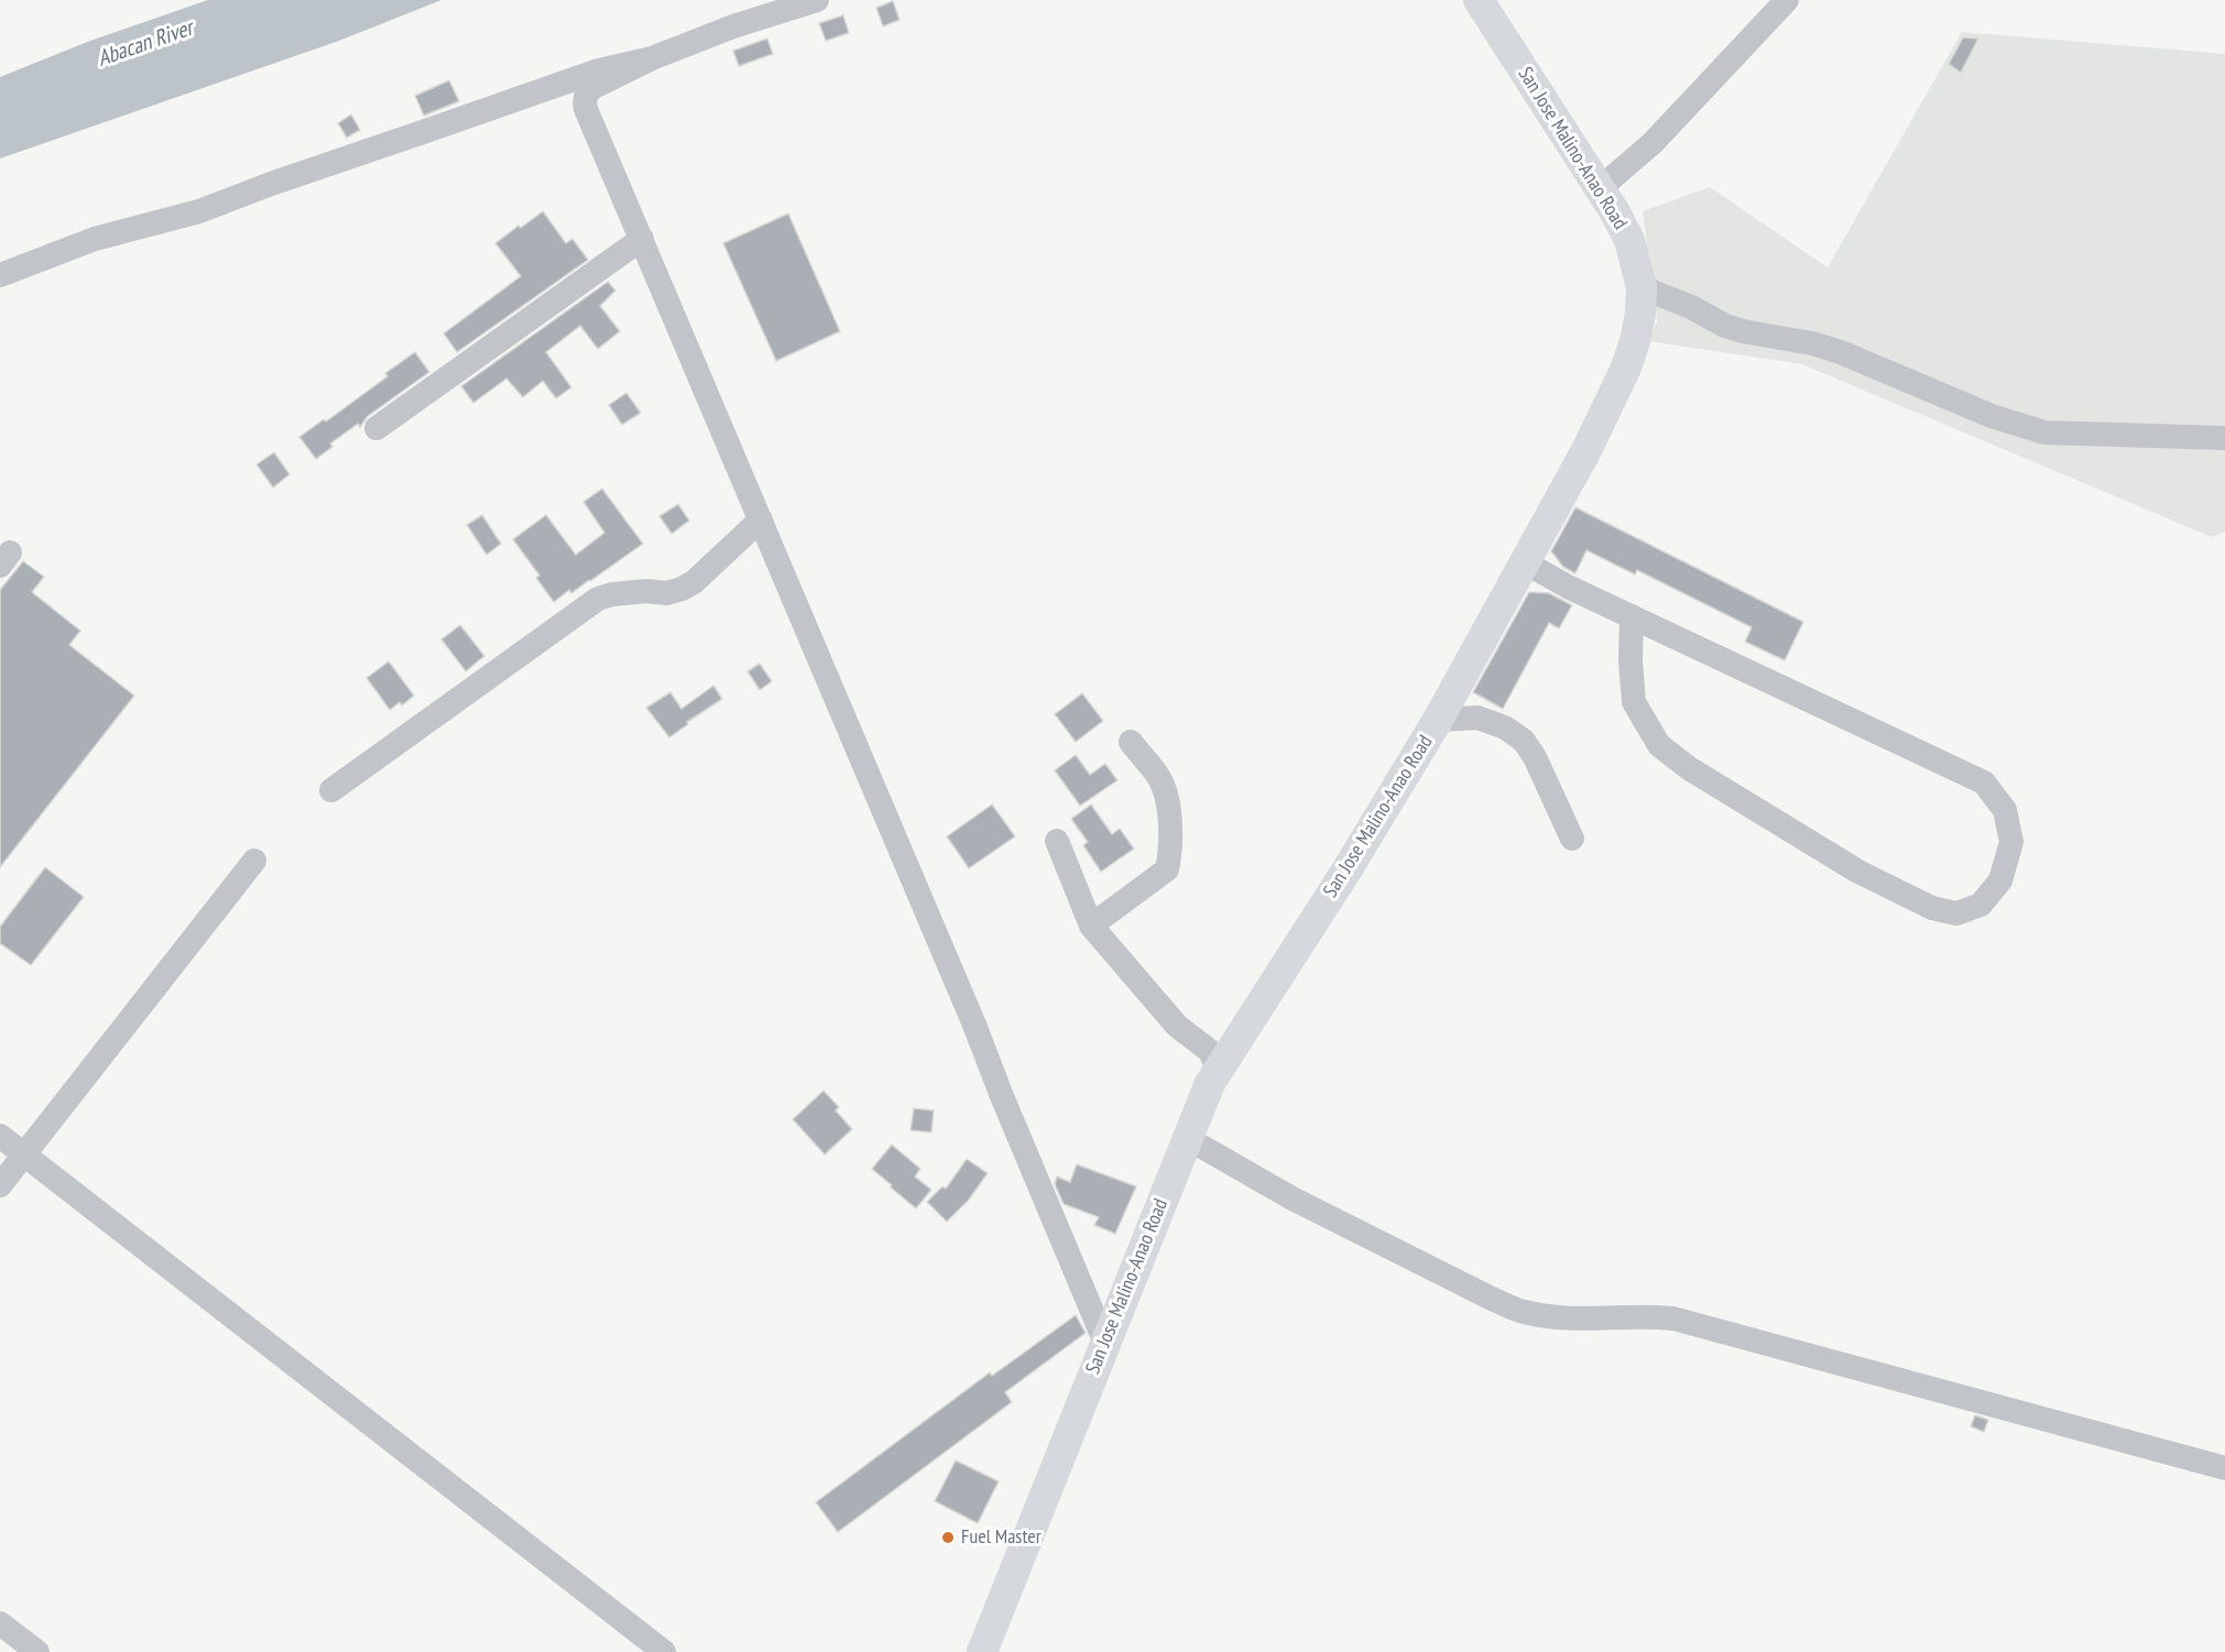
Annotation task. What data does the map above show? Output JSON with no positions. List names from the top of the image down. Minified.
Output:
{"streets":{"main road":["San Jose Malino-Anao Road"]},"water":["Abacan River"],"places":["Fuel Master"]}
